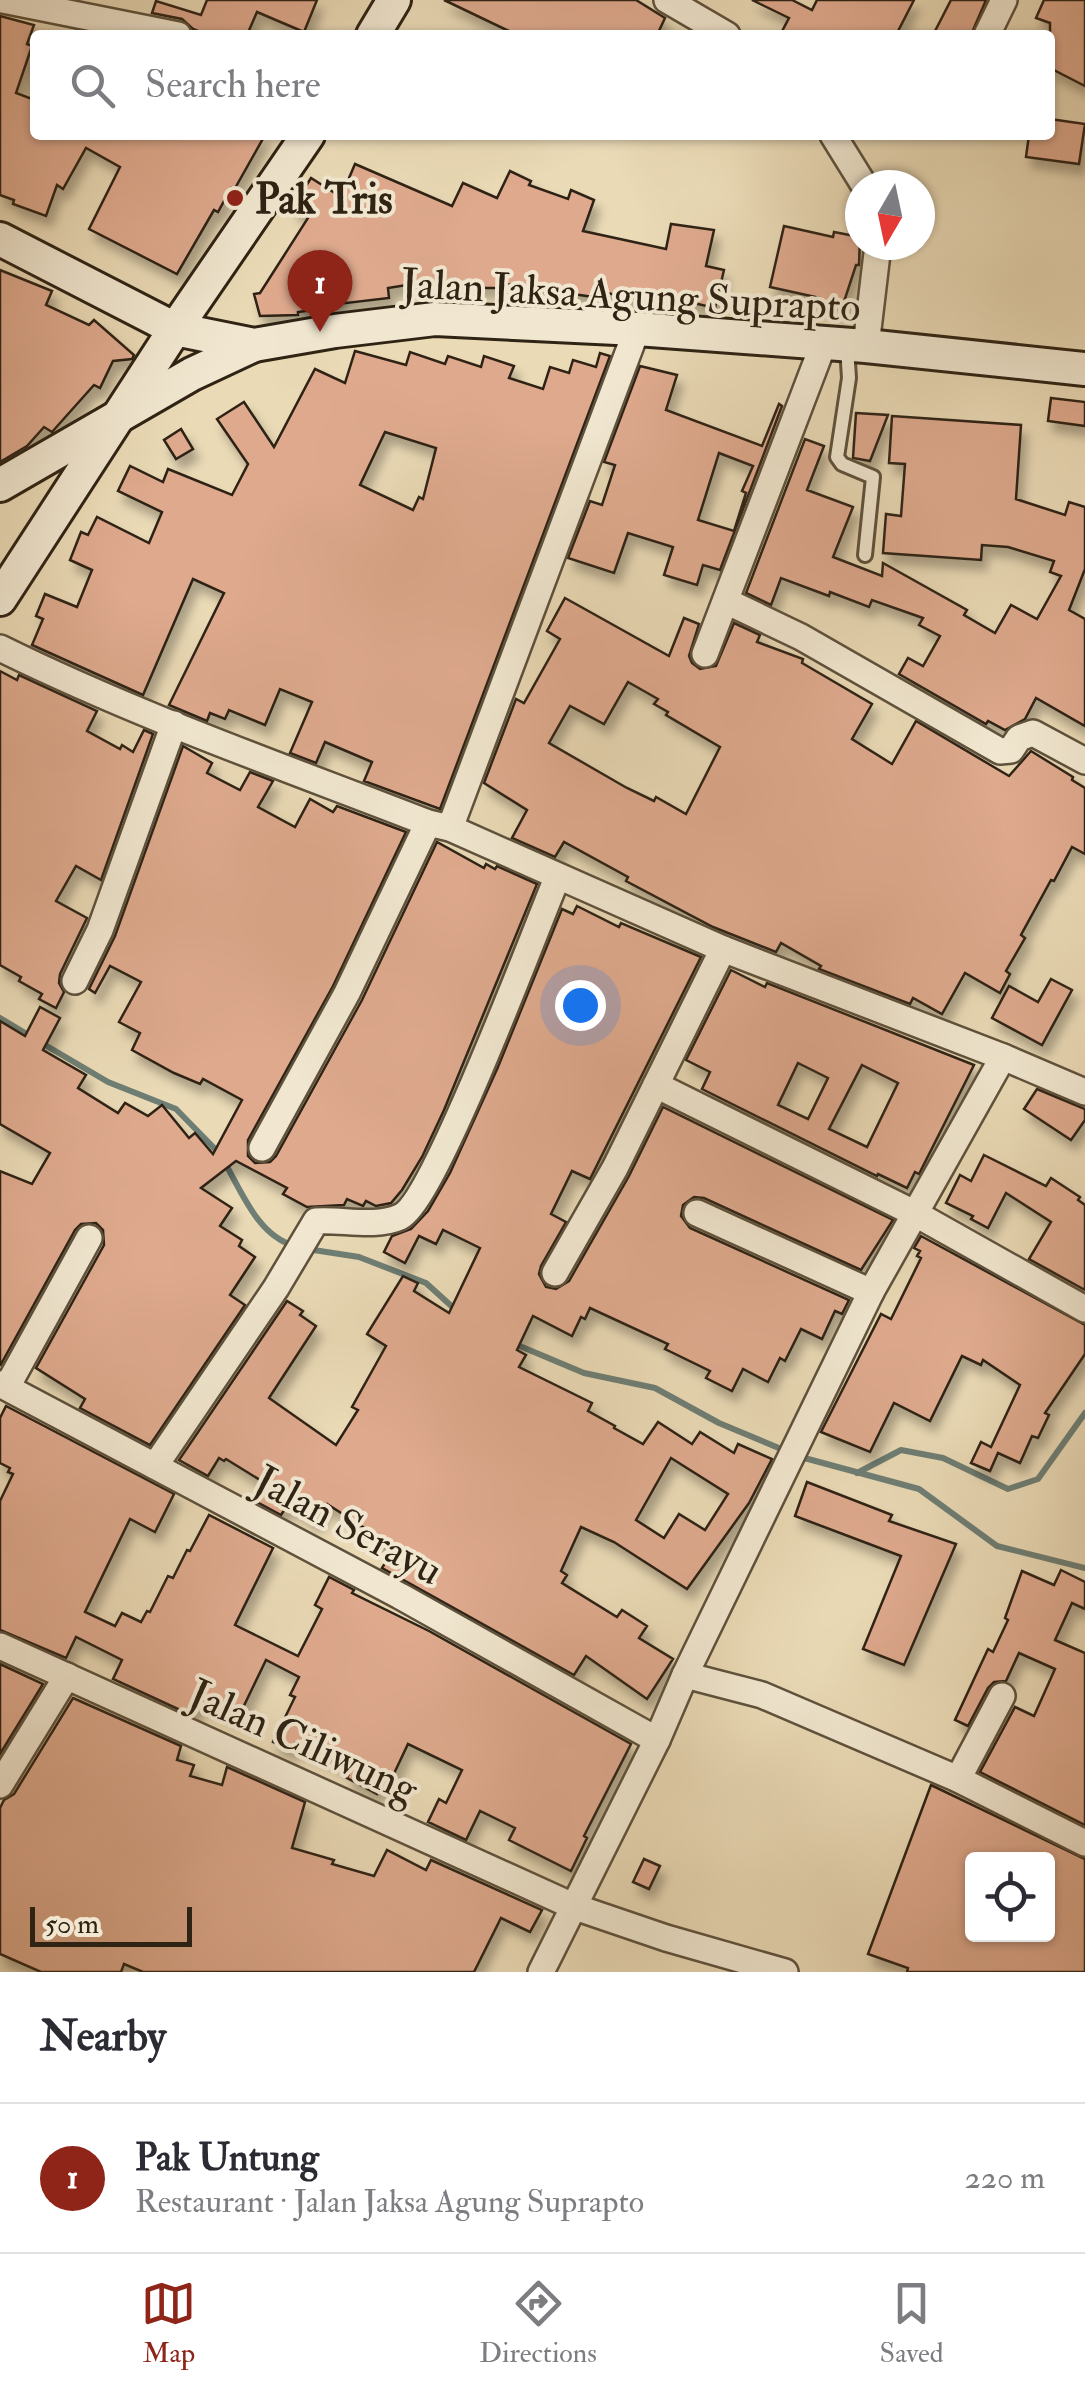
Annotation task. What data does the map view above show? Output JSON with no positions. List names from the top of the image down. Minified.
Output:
{"streets":{"main road":["Jalan Jaksa Agung Suprapto"],"street":["Jalan Serayu","Jalan Ciliwung"]},"places":["Pak Tris"],"scale_bar":"50 m","north":"bottom","page":{"search":"Search here","pins":"1","scale":"50 m","heading":"Nearby","list":[{"mark":"1","name":"Pak Untung","note":"Restaurant · Jalan Jaksa Agung Suprapto","value":"220 m"}],"nav":["Map","Directions","Saved"]}}
